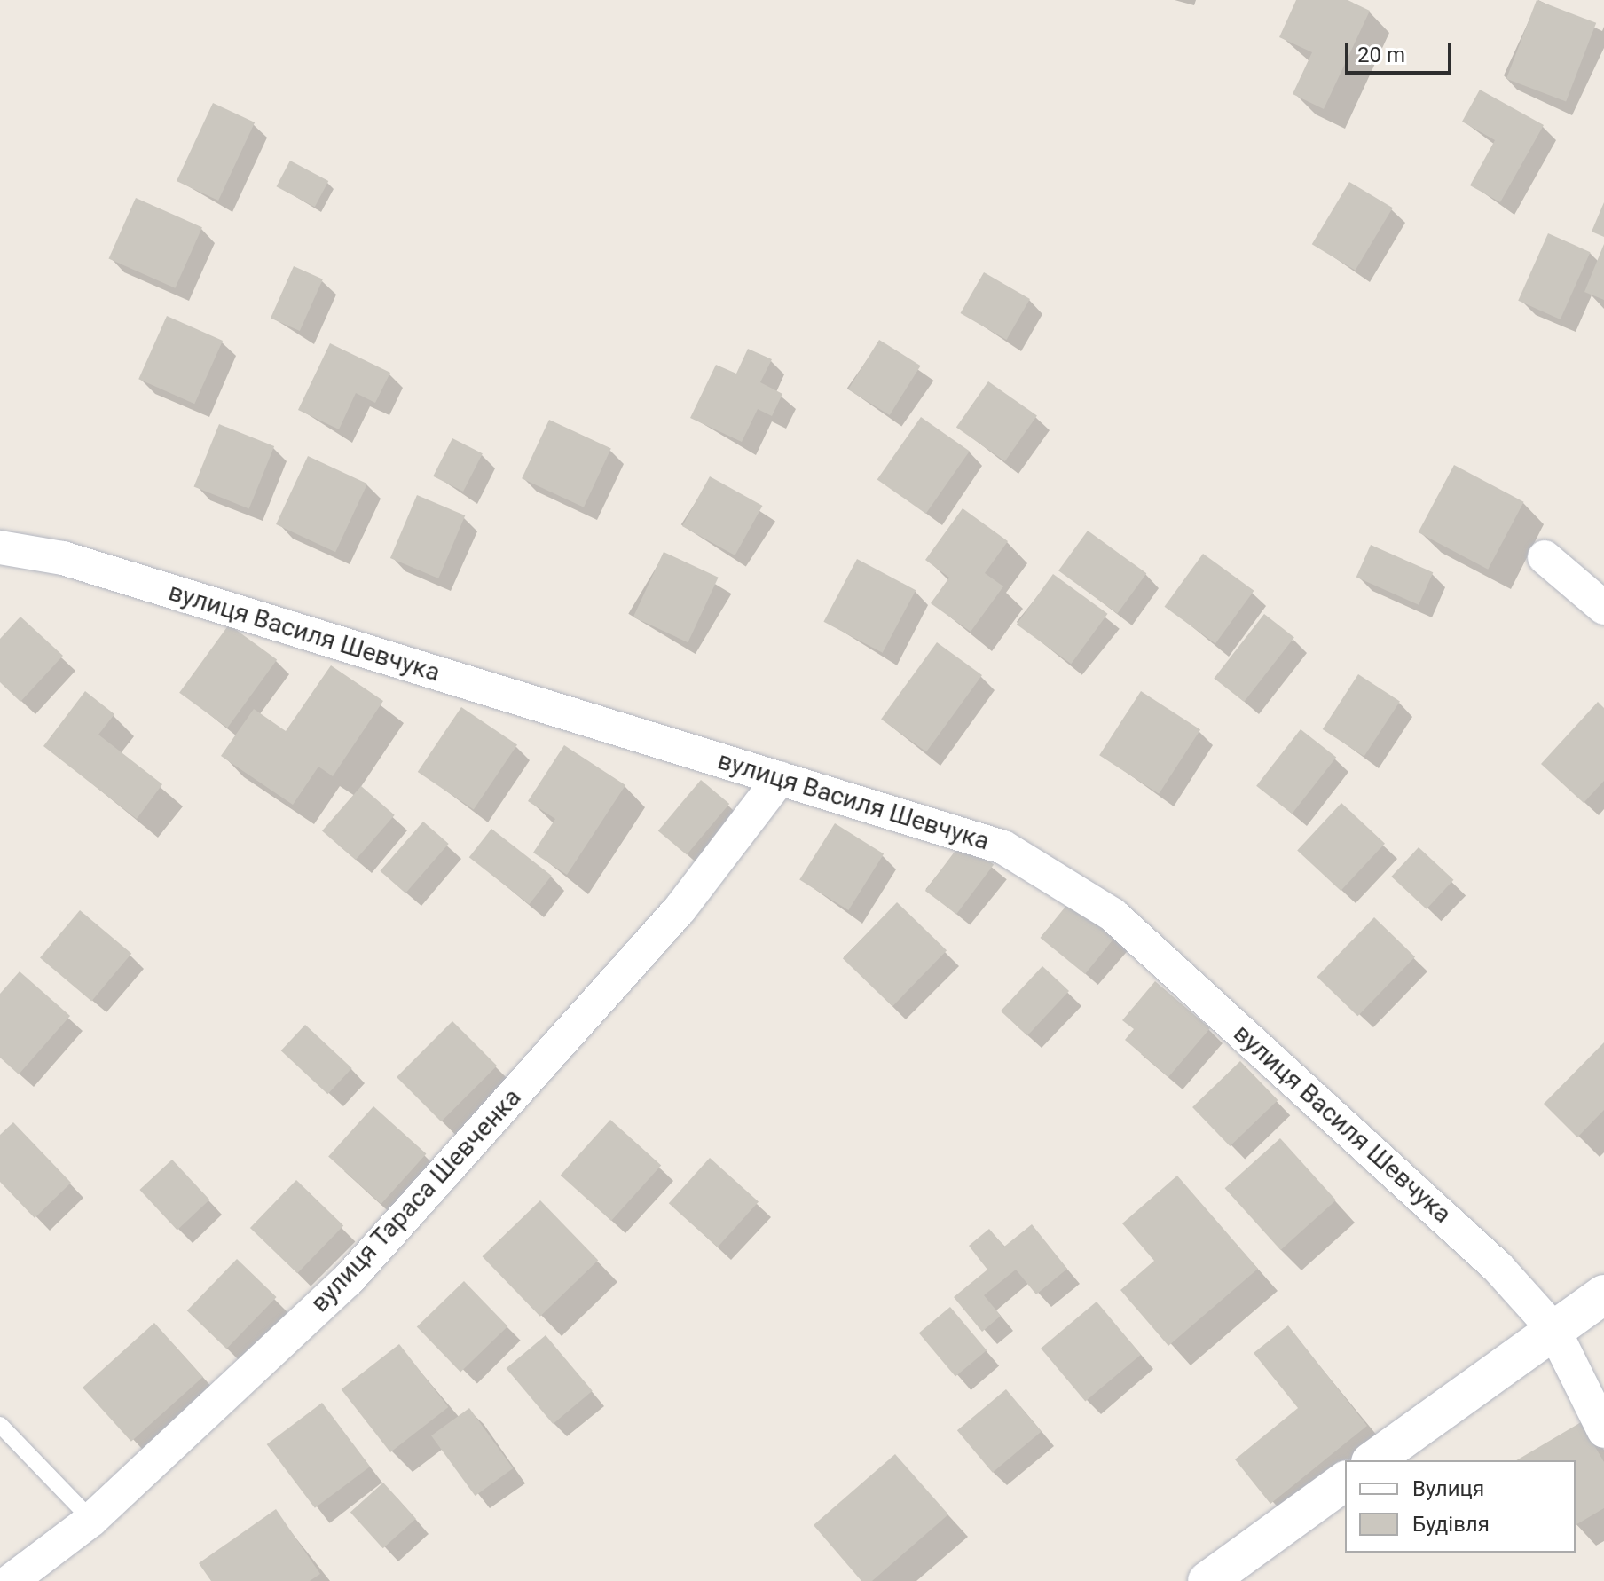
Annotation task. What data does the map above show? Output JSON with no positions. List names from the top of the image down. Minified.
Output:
{"streets":{"street":["вулиця Василя Шевчука","вулиця Тараса Шевченка"]},"crossings":[["вулиця Василя Шевчука","вулиця Тараса Шевченка"]],"legend":["Вулиця","Будівля"],"scale_bar":"20 m"}
